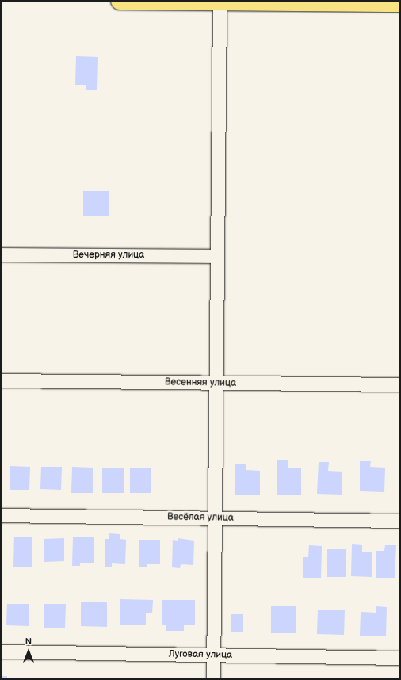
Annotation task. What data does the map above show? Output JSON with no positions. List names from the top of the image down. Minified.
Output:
{"streets":{"street":["Вечерняя улица","Весенняя улица","Весёлая улица","Луговая улица"]},"north":"top"}
